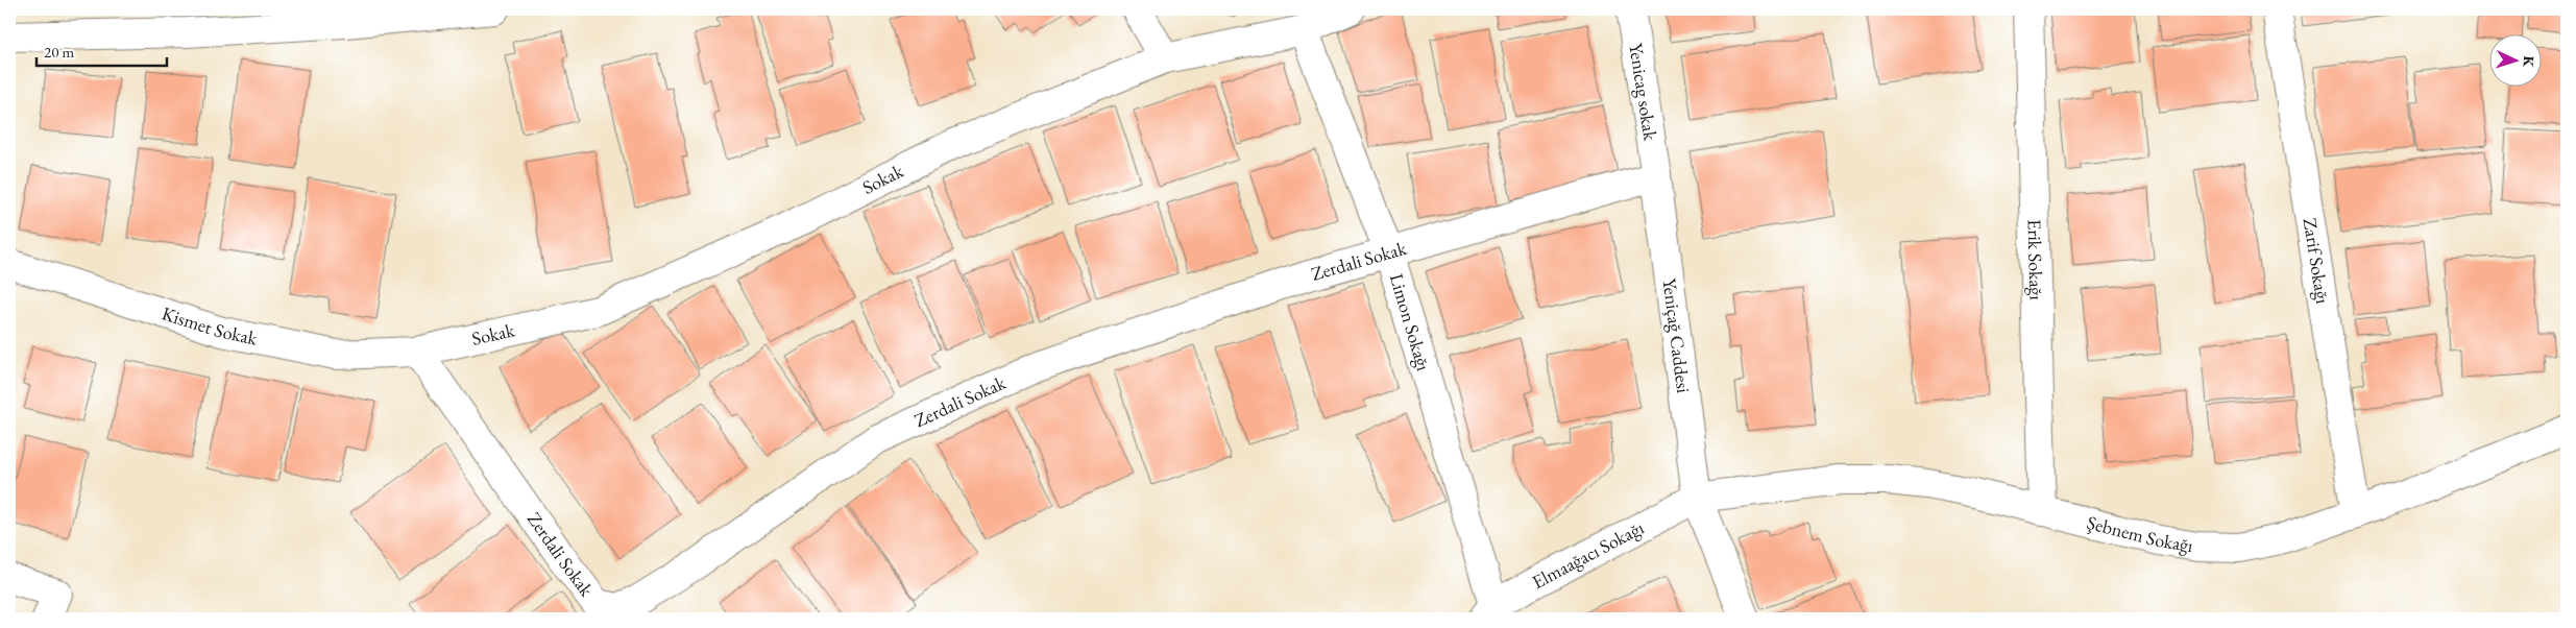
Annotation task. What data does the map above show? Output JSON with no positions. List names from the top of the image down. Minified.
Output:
{"streets":{"street":["Yenicag sokak","Sokak","Zerdali Sokak","Erik Sokağı","Zarif Sokağı","Limon Sokağı","Kismet Sokak","Yeniçağ Caddesi","Şebnem Sokağı","Elmaağacı Sokağı"]},"crossings":[["Yenicag sokak","Zerdali Sokak"],["Yenicag sokak","Yeniçağ Caddesi"],["Sokak","Zerdali Sokak"],["Sokak","Limon Sokağı"],["Sokak","Kismet Sokak"],["Zerdali Sokak","Limon Sokağı"],["Zerdali Sokak","Kismet Sokak"],["Zerdali Sokak","Yeniçağ Caddesi"],["Erik Sokağı","Şebnem Sokağı"],["Zarif Sokağı","Şebnem Sokağı"],["Limon Sokağı","Elmaağacı Sokağı"],["Yeniçağ Caddesi","Şebnem Sokağı"],["Yeniçağ Caddesi","Elmaağacı Sokağı"],["Şebnem Sokağı","Elmaağacı Sokağı"]],"scale_bar":"20 m","north":"right"}
